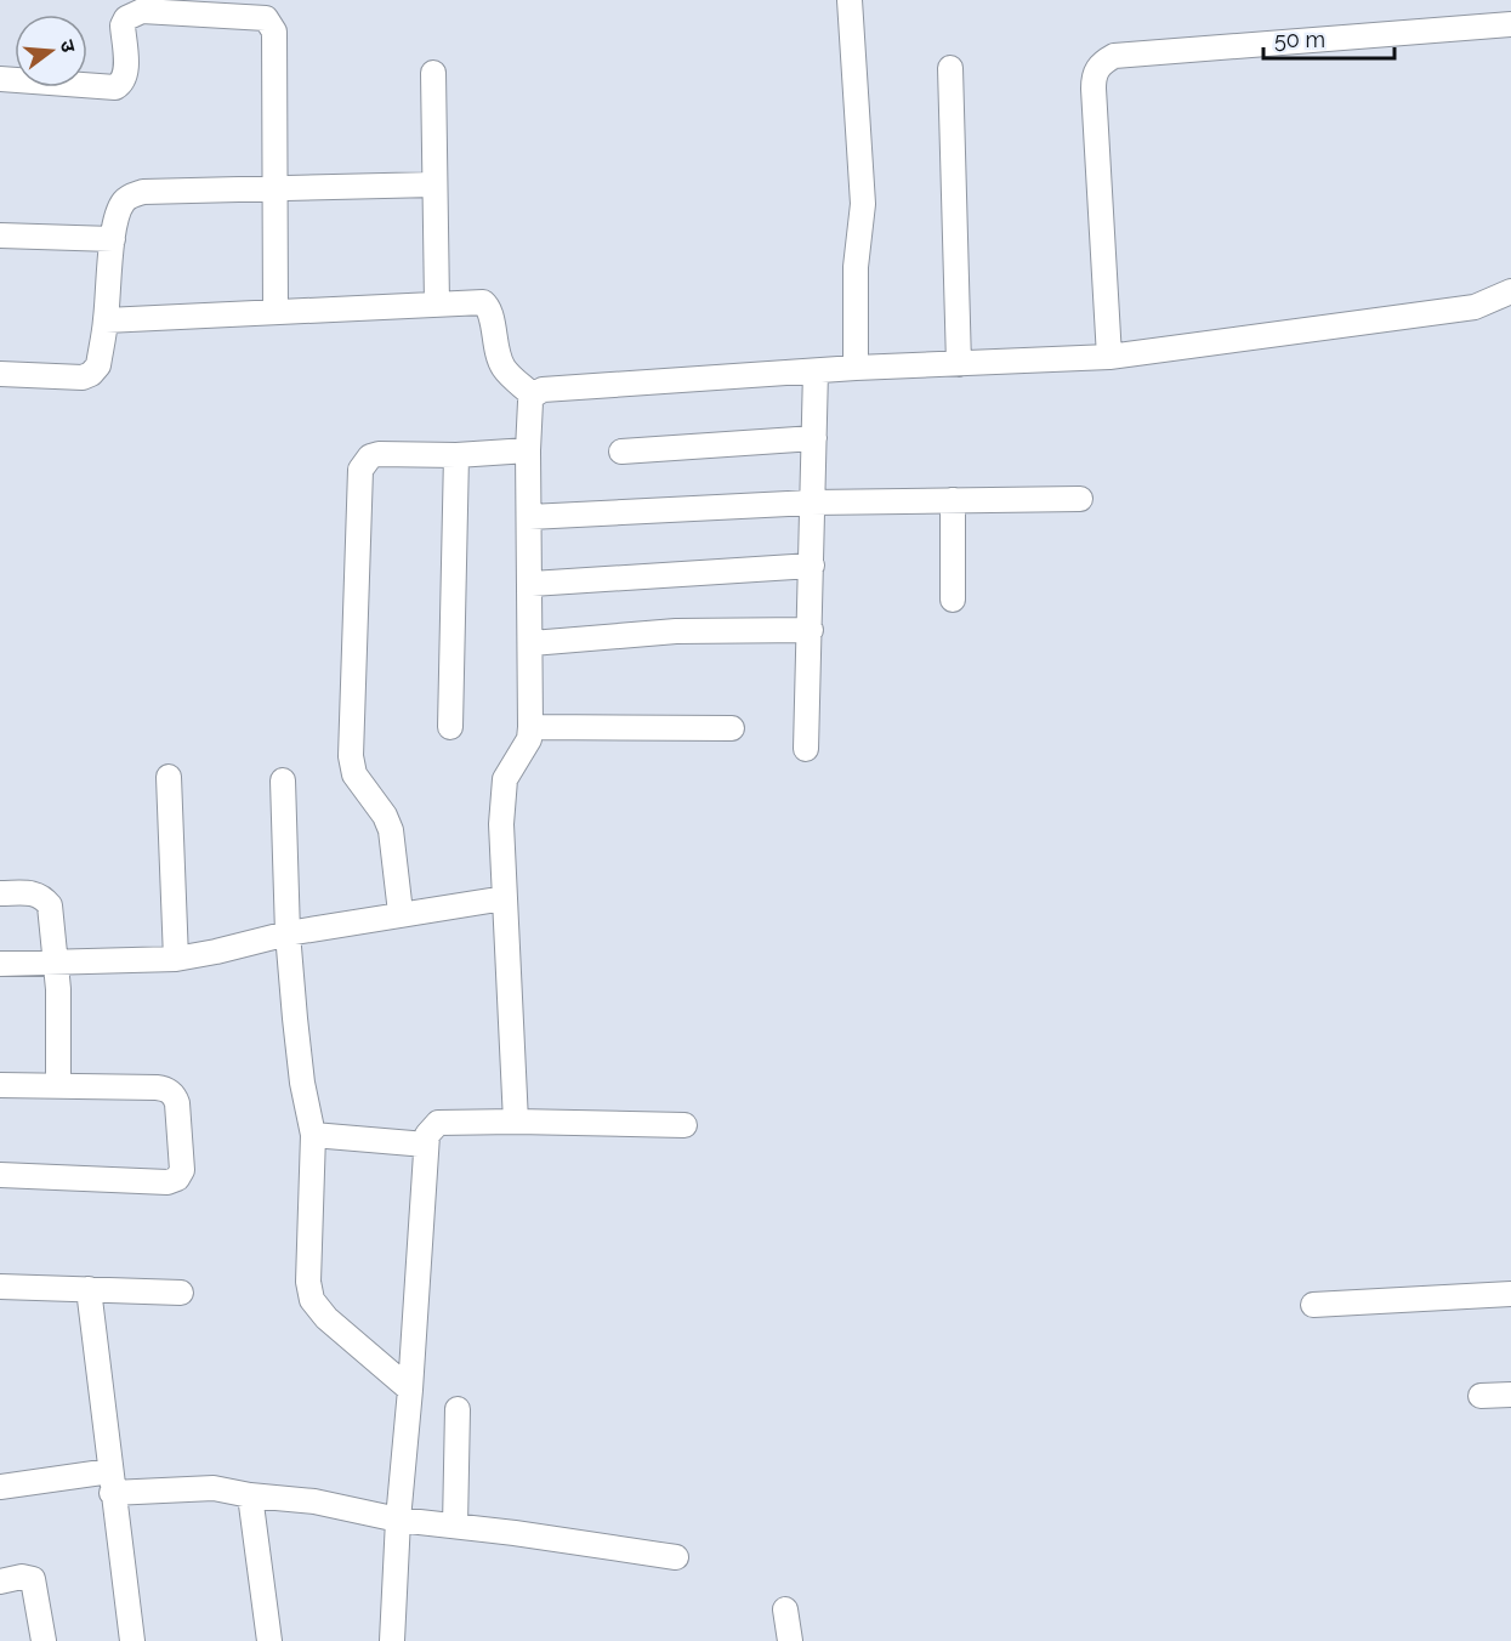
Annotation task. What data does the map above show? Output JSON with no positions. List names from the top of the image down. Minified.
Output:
{"scale_bar":"50 m","north":"right"}
